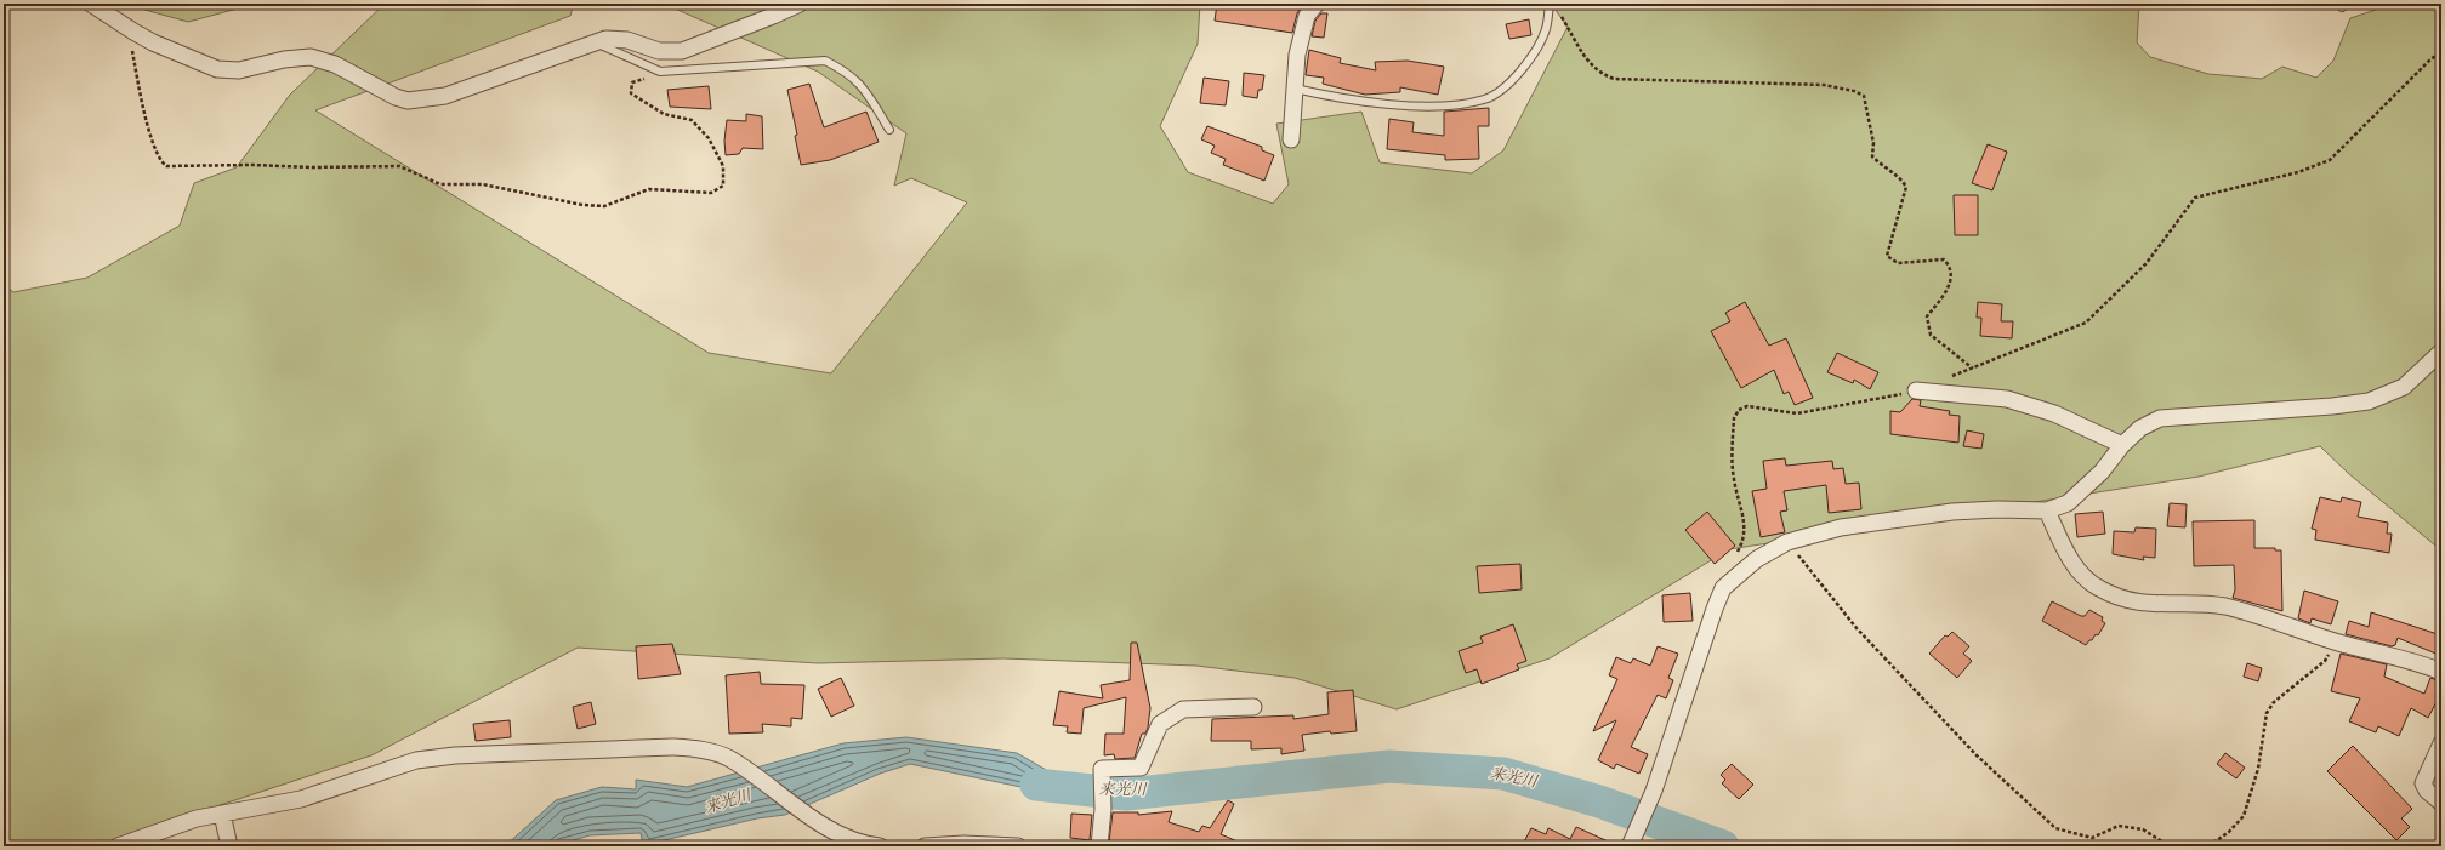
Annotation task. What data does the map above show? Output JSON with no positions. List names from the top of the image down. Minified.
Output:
{"water":["来光川"]}
